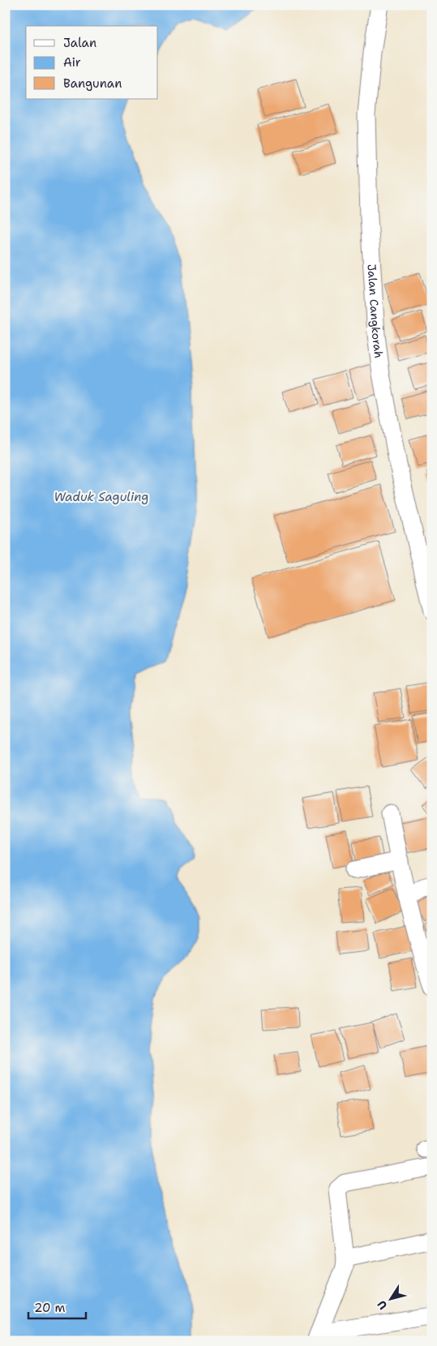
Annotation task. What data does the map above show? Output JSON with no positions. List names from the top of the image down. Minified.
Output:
{"streets":{"street":["Jalan Cangkorah"]},"water":["Waduk Saguling"],"legend":["Jalan","Air","Bangunan"],"scale_bar":"20 m","north":"bottom left"}
